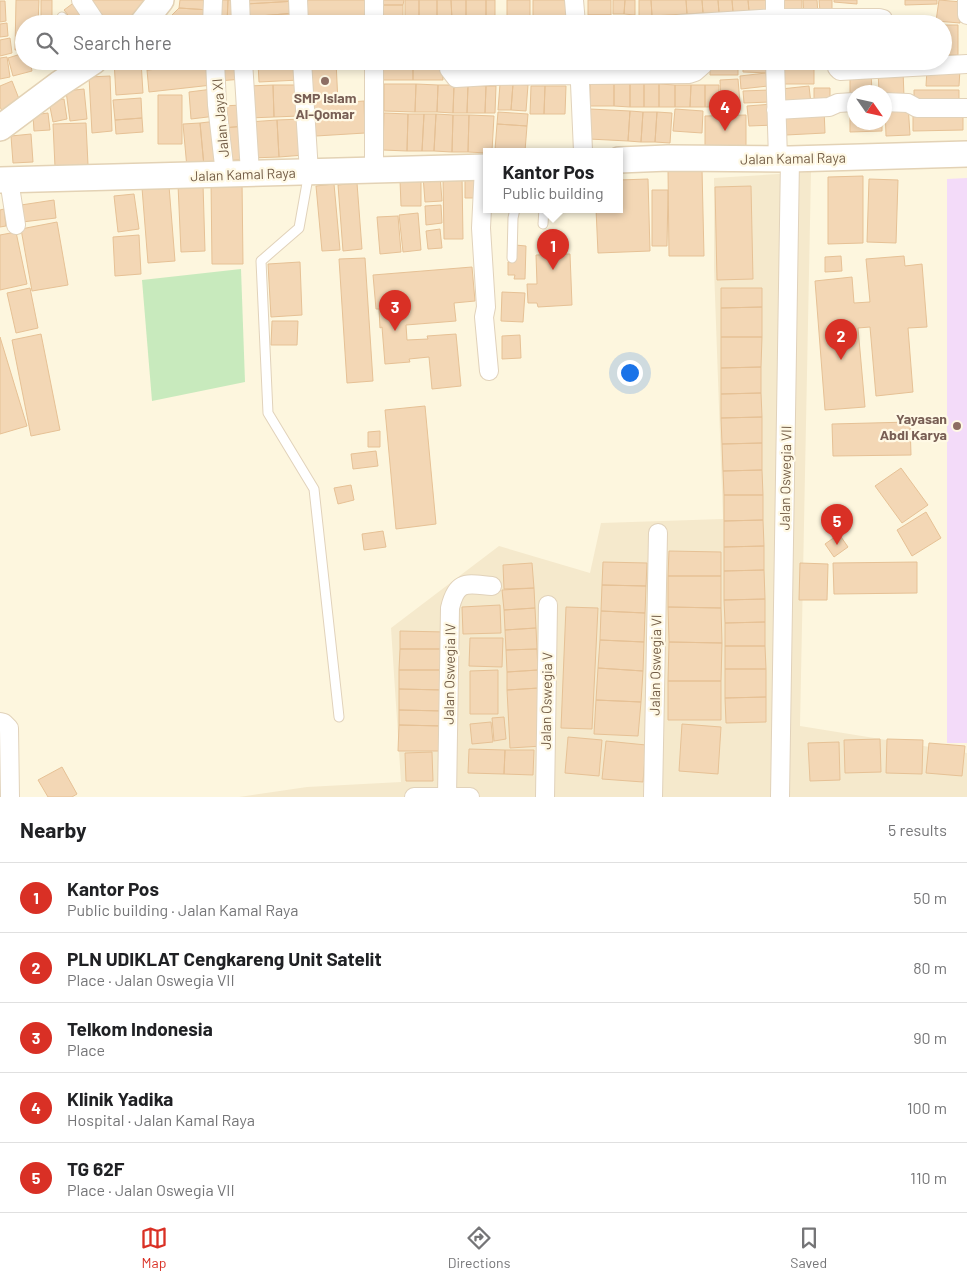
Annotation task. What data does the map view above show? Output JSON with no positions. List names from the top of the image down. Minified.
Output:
{"streets":{"main road":["Jalan Kamal Raya"],"street":["Jalan Jaya XI","Jalan Oswegia VII","Jalan Oswegia VI","Jalan Oswegia IV","Jalan Oswegia V"]},"crossings":[["Jalan Jaya XI","Jalan Kamal Raya"],["Jalan Kamal Raya","Jalan Oswegia VII"]],"places":["SMP Islam Al-Qomar","Yayasan Abdi Karya"],"north":"bottom right","page":{"search":"Search here","pins":["4","1","3","2","5"],"popup":["Kantor Pos","Public building"],"heading":["Nearby","5 results"],"list":[{"mark":"1","name":"Kantor Pos","note":"Public building · Jalan Kamal Raya","value":"50 m"},{"mark":"2","name":"PLN UDIKLAT Cengkareng Unit Satelit","note":"Place · Jalan Oswegia VII","value":"80 m"},{"mark":"3","name":"Telkom Indonesia","note":"Place","value":"90 m"},{"mark":"4","name":"Klinik Yadika","note":"Hospital · Jalan Kamal Raya","value":"100 m"},{"mark":"5","name":"TG 62F","note":"Place · Jalan Oswegia VII","value":"110 m"}],"nav":["Map","Directions","Saved"]}}
